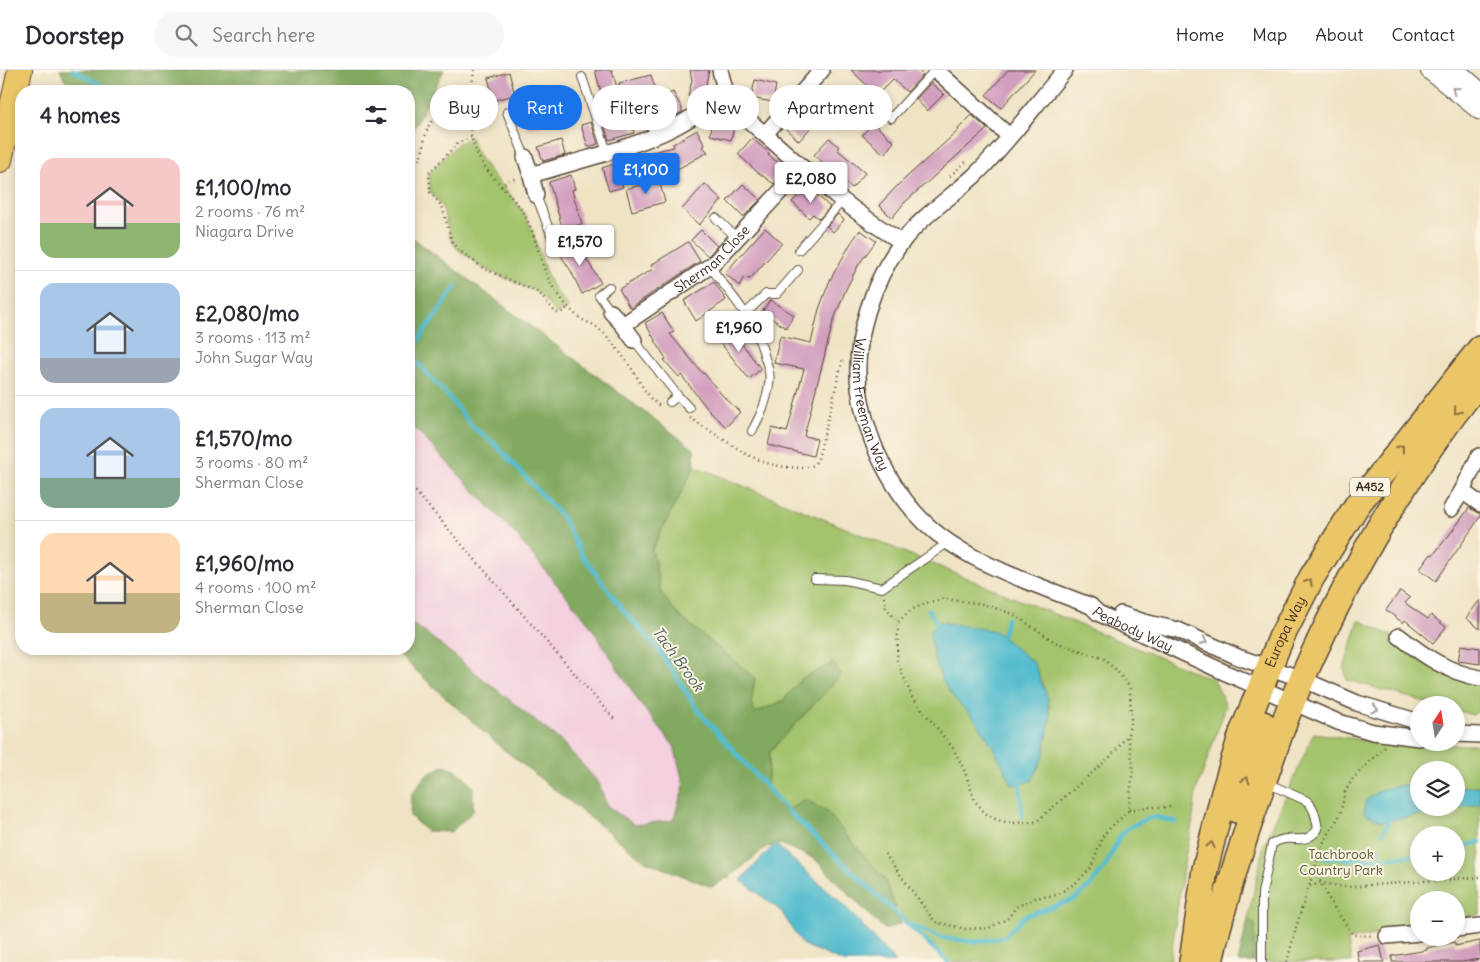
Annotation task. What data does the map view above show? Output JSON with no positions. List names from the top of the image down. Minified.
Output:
{"streets":{"highway":["A452","Europa Way"],"street":["Sherman Close","William Freeman Way","Peabody Way"]},"crossings":[["William Freeman Way","Peabody Way"],["Peabody Way","Europa Way"]],"water":["Tach Brook"],"parks":["Tachbrook Country Park"],"north":"top","page":{"header":"Doorstep","search":"Search here","nav":["Home","Map","About","Contact"],"chip":["Buy","Rent","Filters","New","Apartment"],"heading":"4 homes","list":[{"name":"£1,100/mo","note":"2 rooms · 76 m² · Niagara Drive"},{"name":"£2,080/mo","note":"3 rooms · 113 m² · John Sugar Way"},{"name":"£1,570/mo","note":"3 rooms · 80 m² · Sherman Close"},{"name":"£1,960/mo","note":"4 rooms · 100 m² · Sherman Close"}],"price":["£1,100","£2,080","£1,570","£1,960"],"map_buttons":["+","−"]}}
